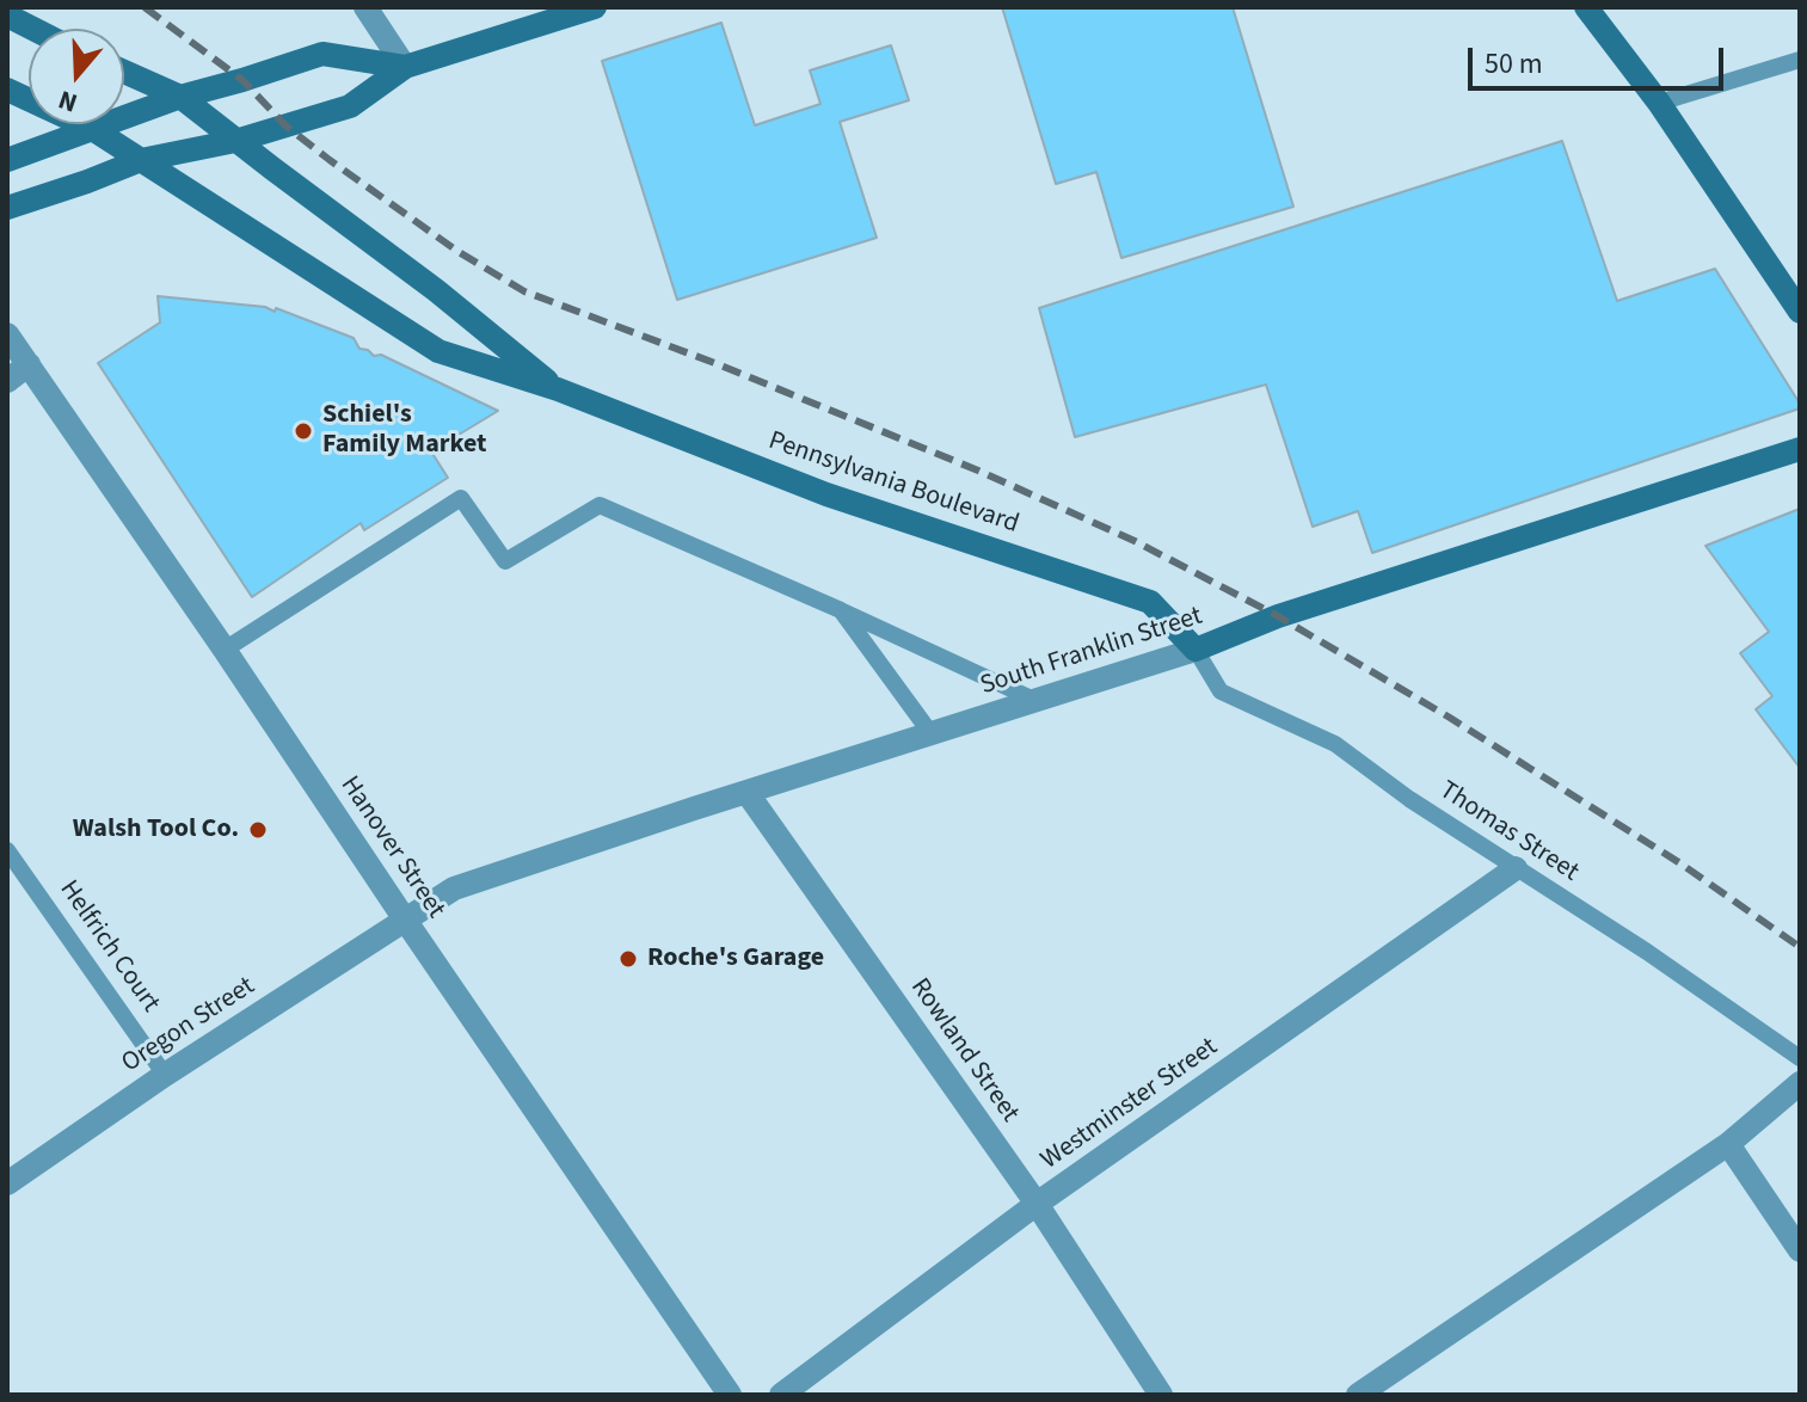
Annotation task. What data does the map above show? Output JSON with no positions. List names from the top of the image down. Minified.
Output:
{"streets":{"street":["Pennsylvania Boulevard","South Franklin Street","Hanover Street","Oregon Street","Rowland Street","Westminster Street"],"lane":["Thomas Street","Helfrich Court"]},"crossings":[["Pennsylvania Boulevard","South Franklin Street"],["Pennsylvania Boulevard","Thomas Street"],["South Franklin Street","Thomas Street"],["South Franklin Street","Hanover Street"],["South Franklin Street","Oregon Street"],["South Franklin Street","Rowland Street"],["Thomas Street","Westminster Street"],["Hanover Street","Oregon Street"],["Helfrich Court","Oregon Street"],["Rowland Street","Westminster Street"]],"places":["Schiel's Family Market","Walsh Tool Co.","Roche's Garage"],"scale_bar":"50 m","north":"bottom"}
